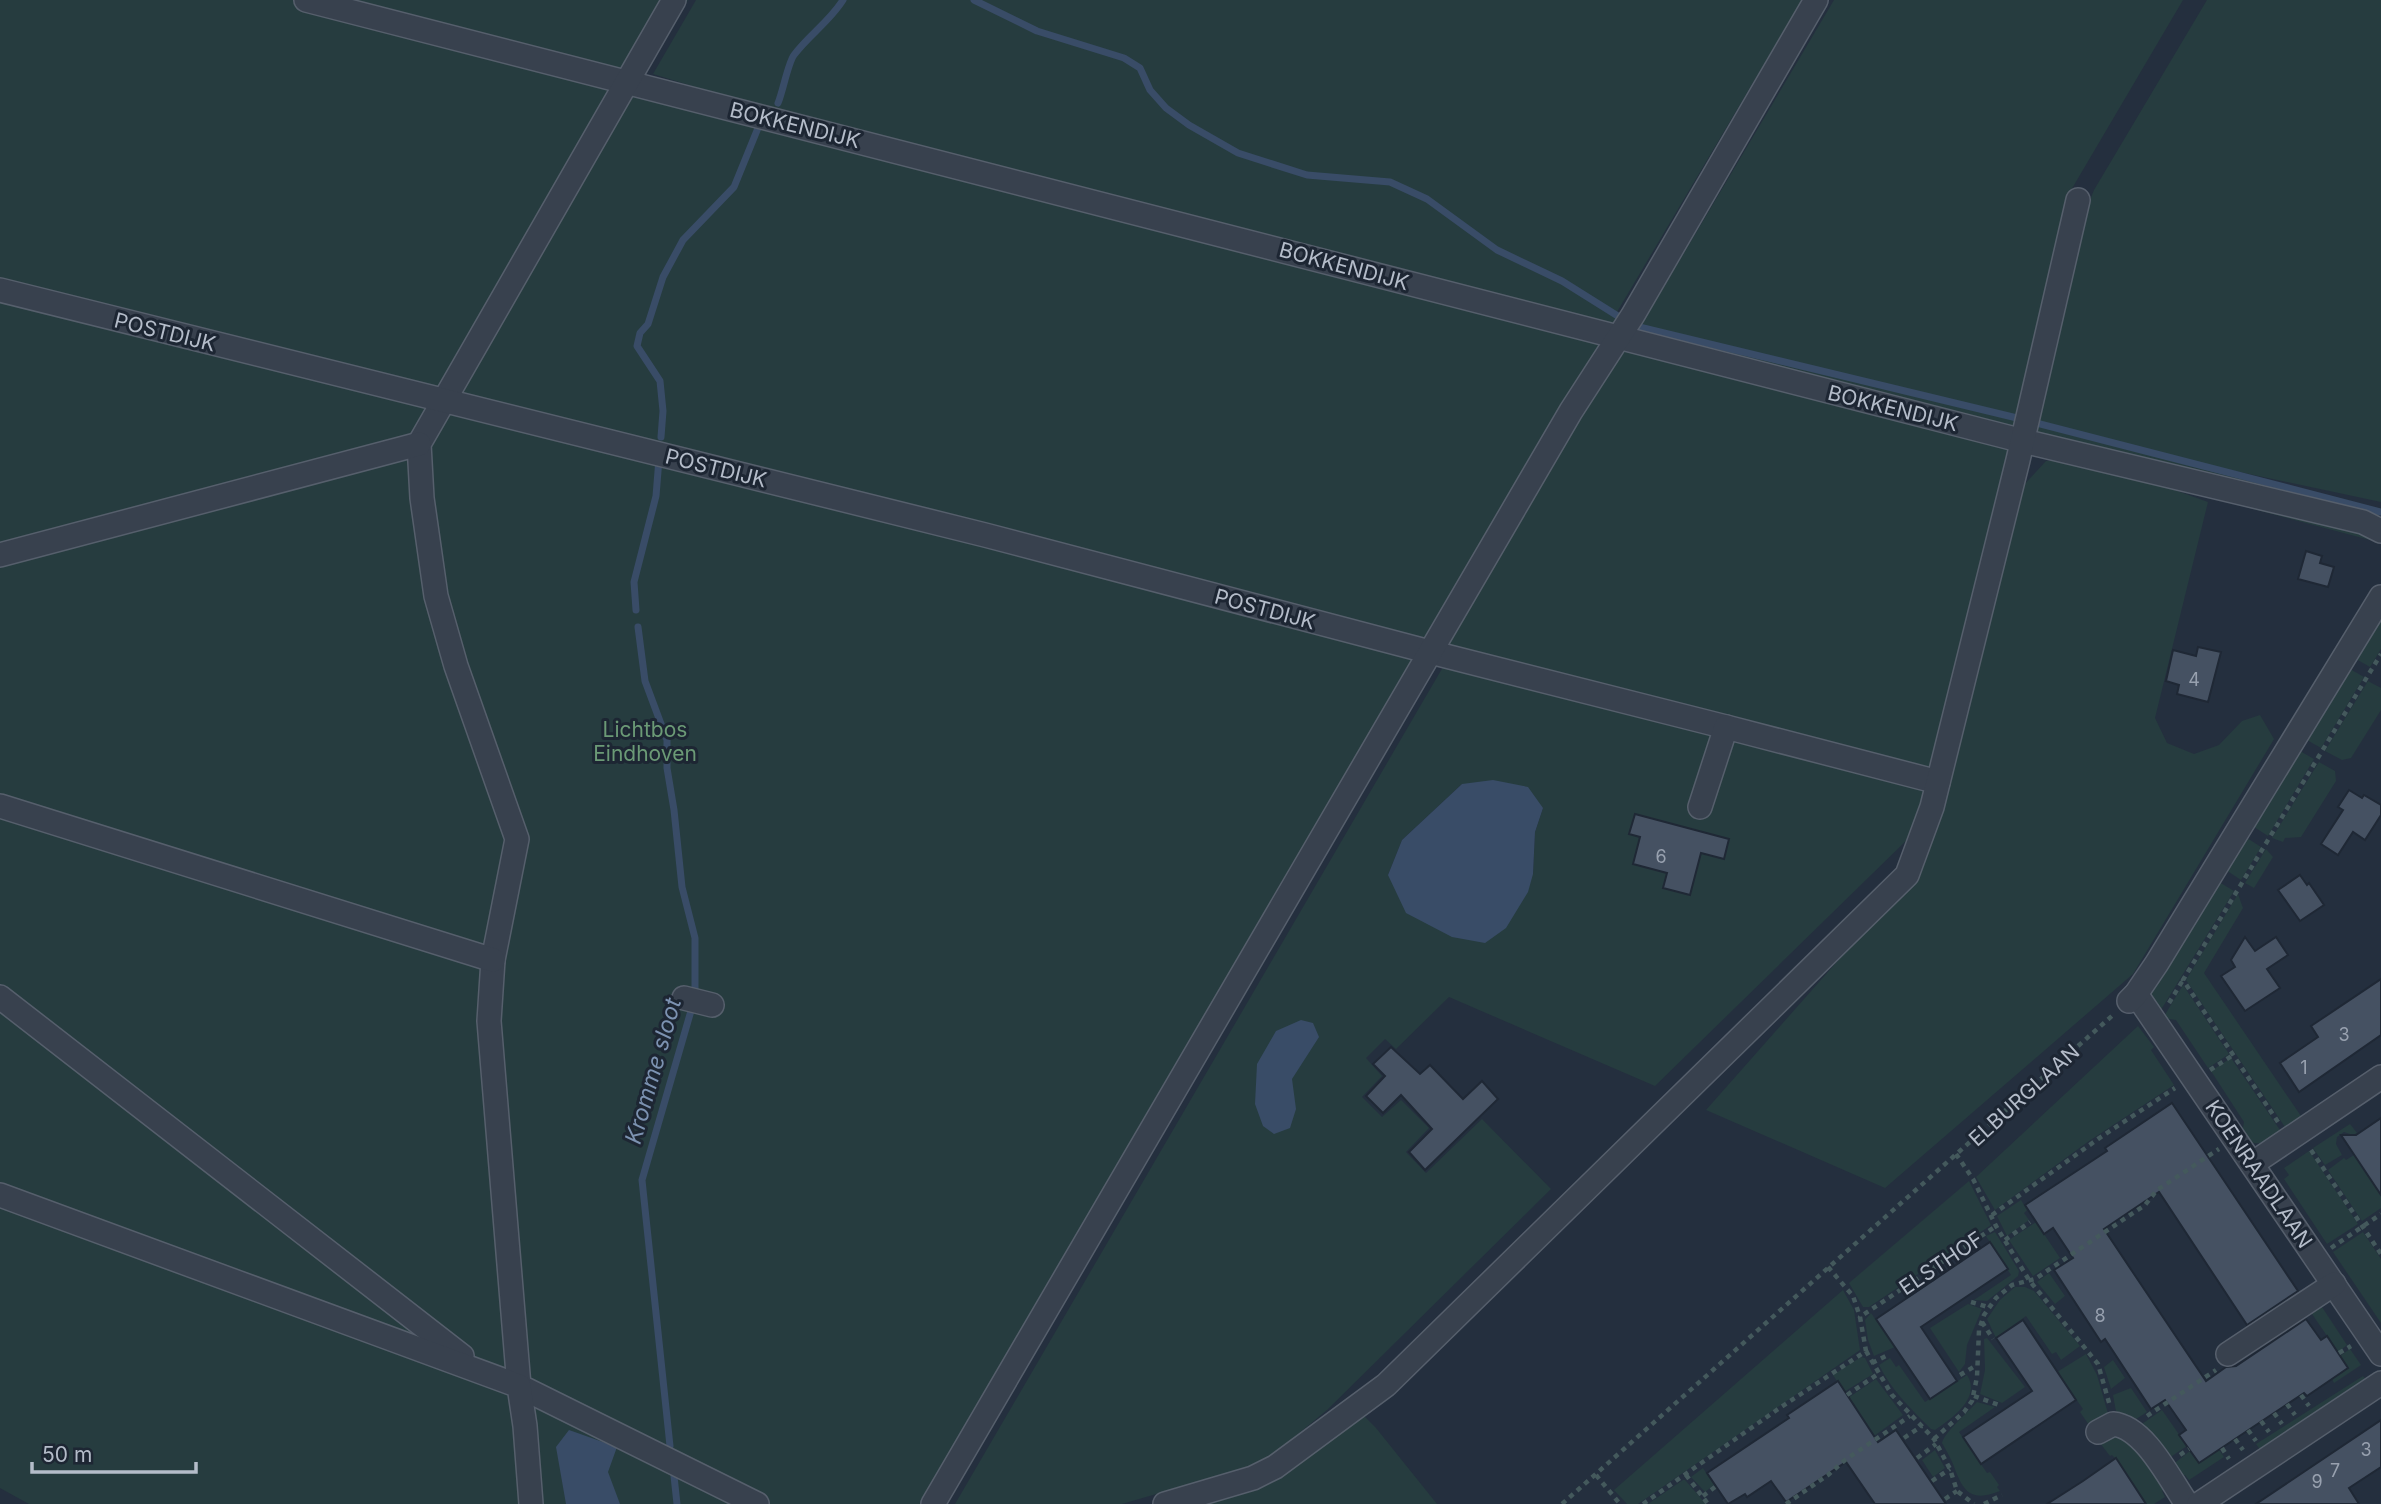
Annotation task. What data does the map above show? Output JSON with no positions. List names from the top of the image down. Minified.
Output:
{"streets":{"street":["BOKKENDIJK","POSTDIJK","KOENRAADLAAN"],"path":["ELBURGLAAN","ELSTHOF"]},"crossings":[["ELBURGLAAN","KOENRAADLAAN"]],"water":["Kromme sloot"],"parks":["Lichtbos Eindhoven"],"house_numbers":["4","6","3","1","8","3","7","9"],"scale_bar":"50 m"}
